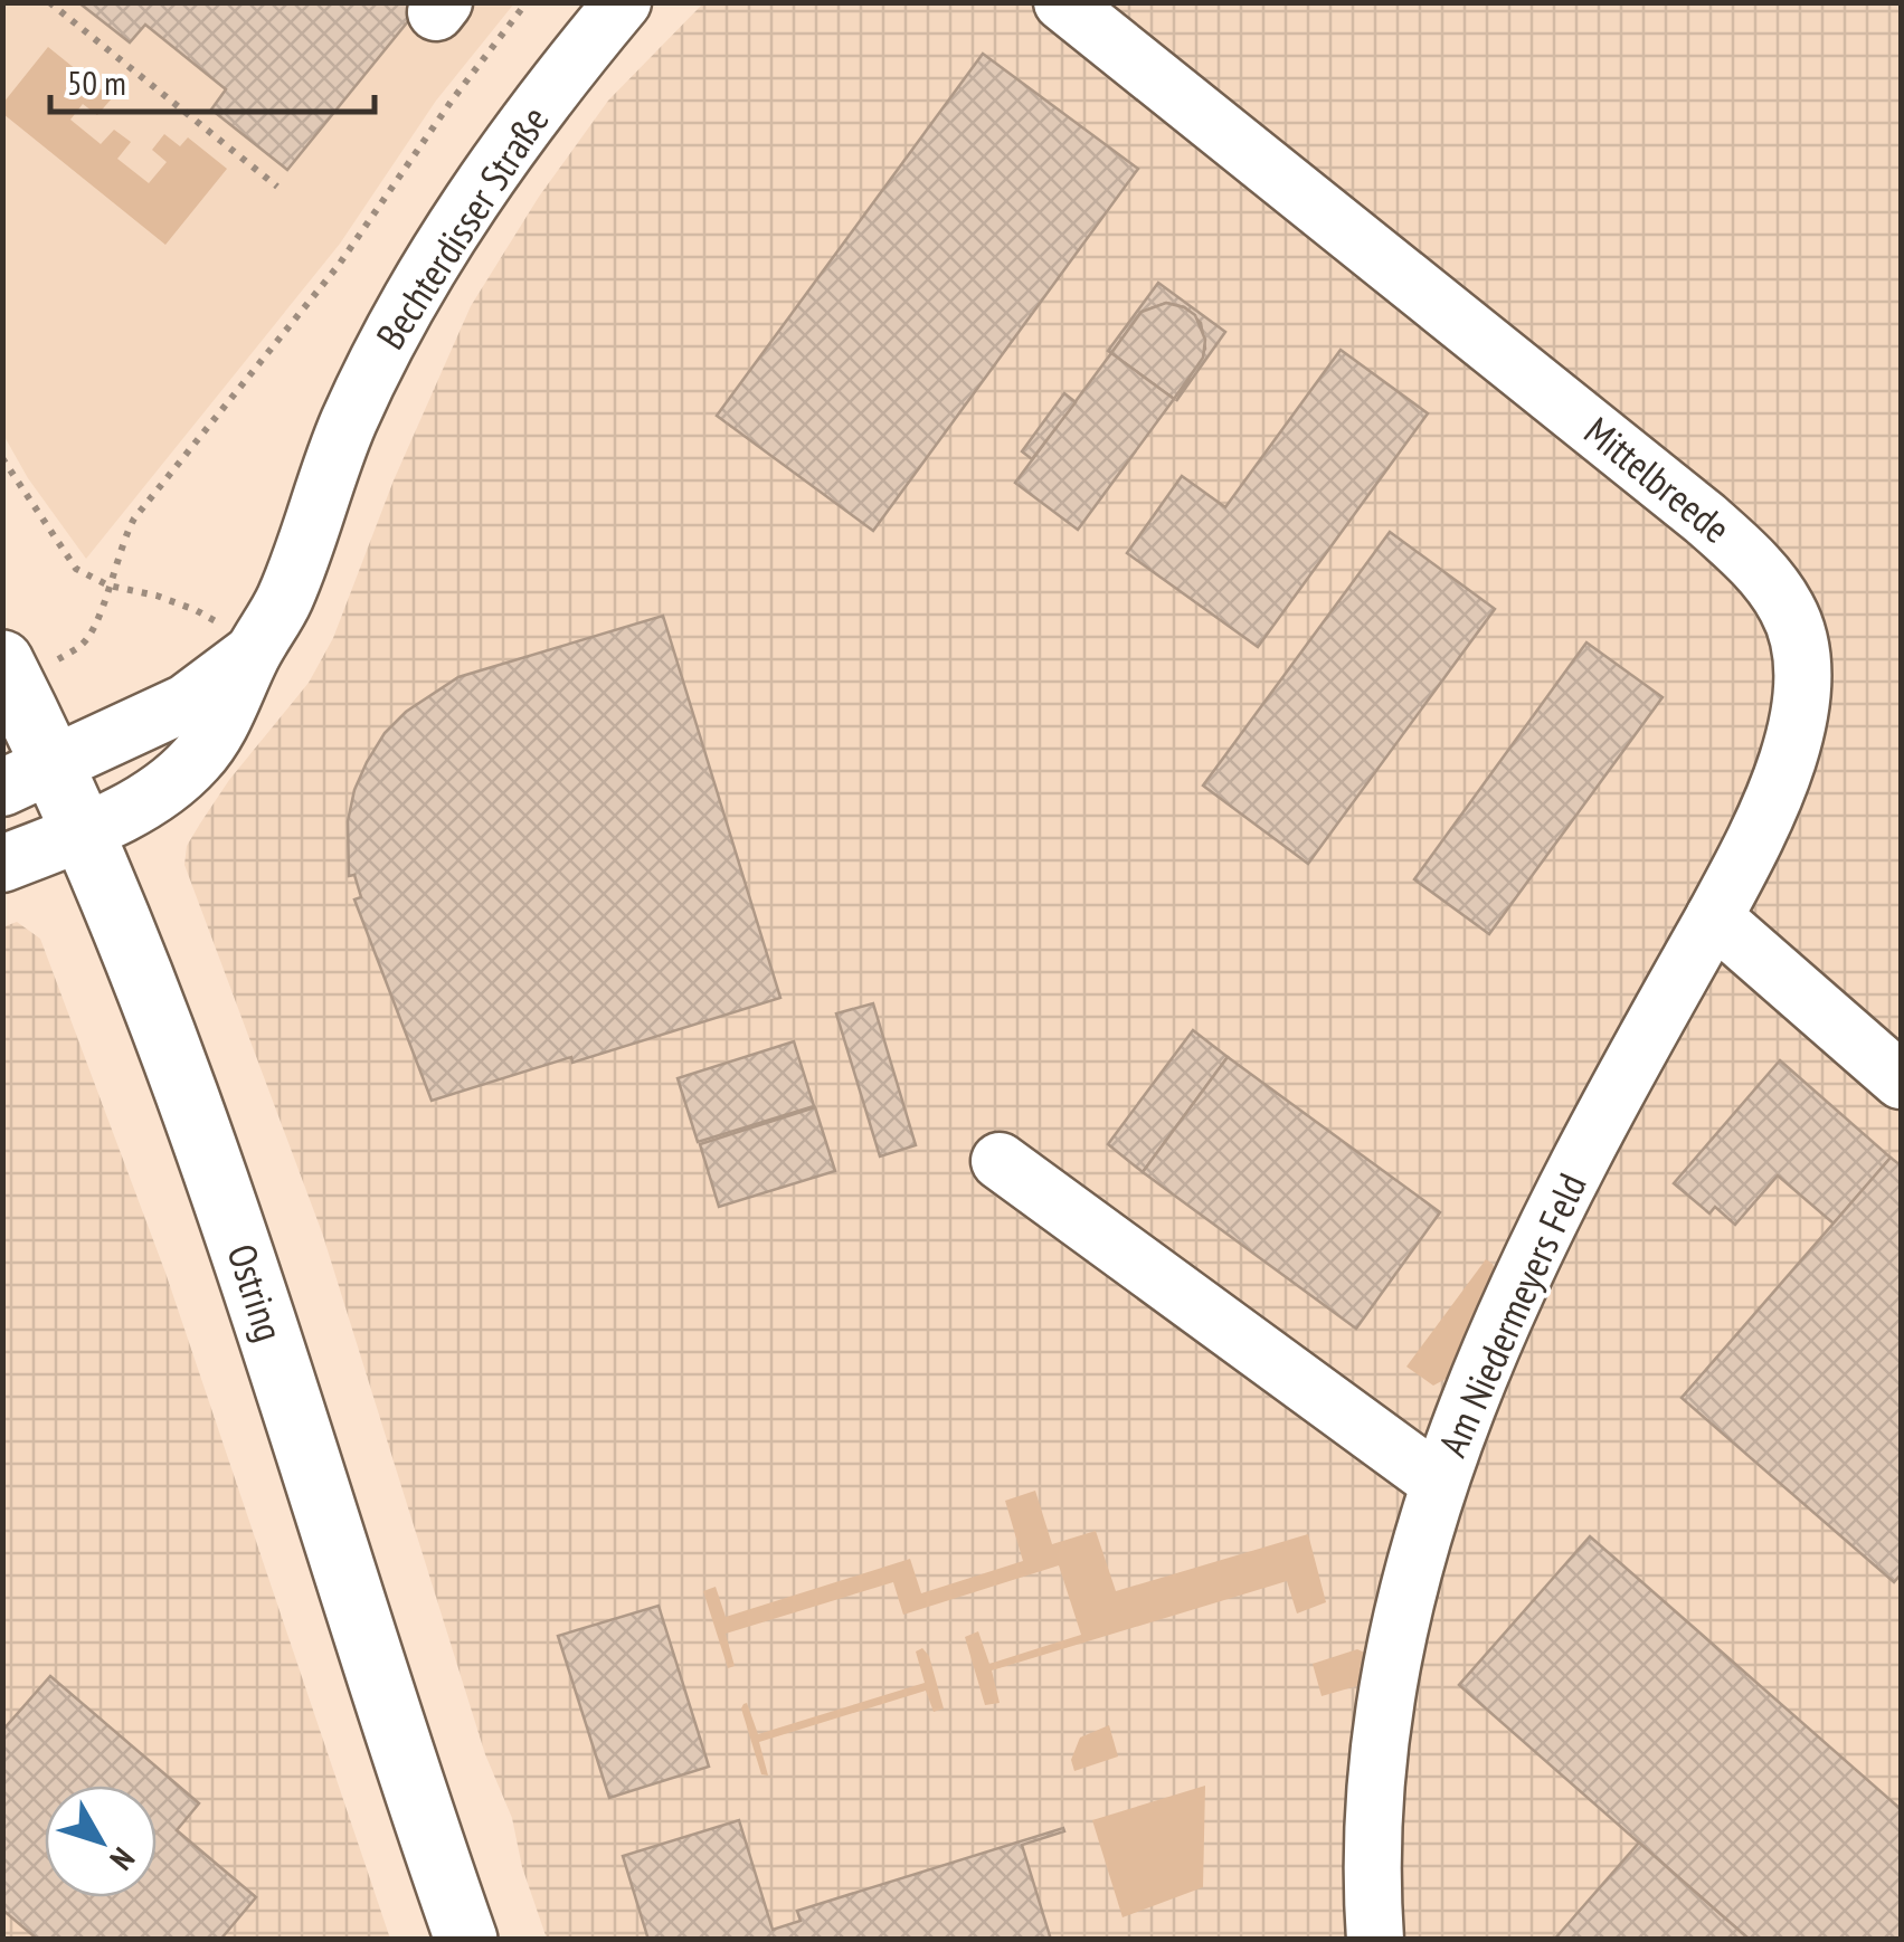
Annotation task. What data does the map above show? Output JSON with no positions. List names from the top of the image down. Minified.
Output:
{"streets":{"main road":["Ostring"],"street":["Bechterdisser Straße","Mittelbreede","Am Niedermeyers Feld"]},"crossings":[["Bechterdisser Straße","Ostring"],["Mittelbreede","Am Niedermeyers Feld"]],"scale_bar":"50 m","north":"bottom right"}
